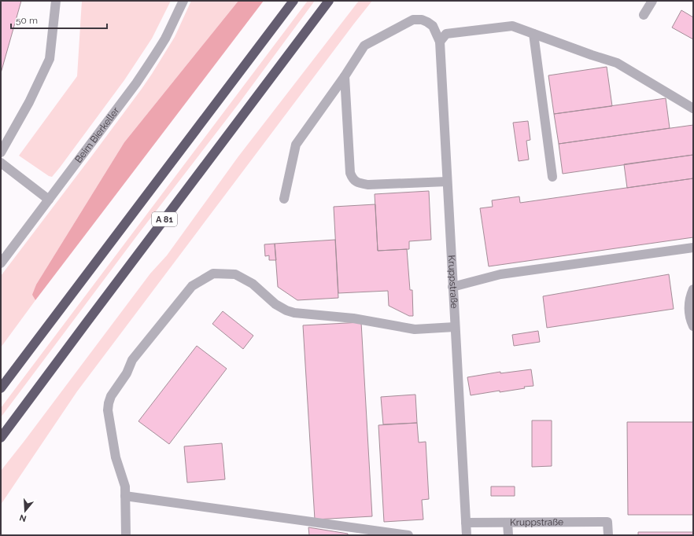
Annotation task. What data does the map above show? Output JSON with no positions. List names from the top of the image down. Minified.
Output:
{"streets":{"highway":["A 81"],"street":["Beim Bierkeller","Kruppstraße"]},"scale_bar":"50 m","north":"bottom"}
